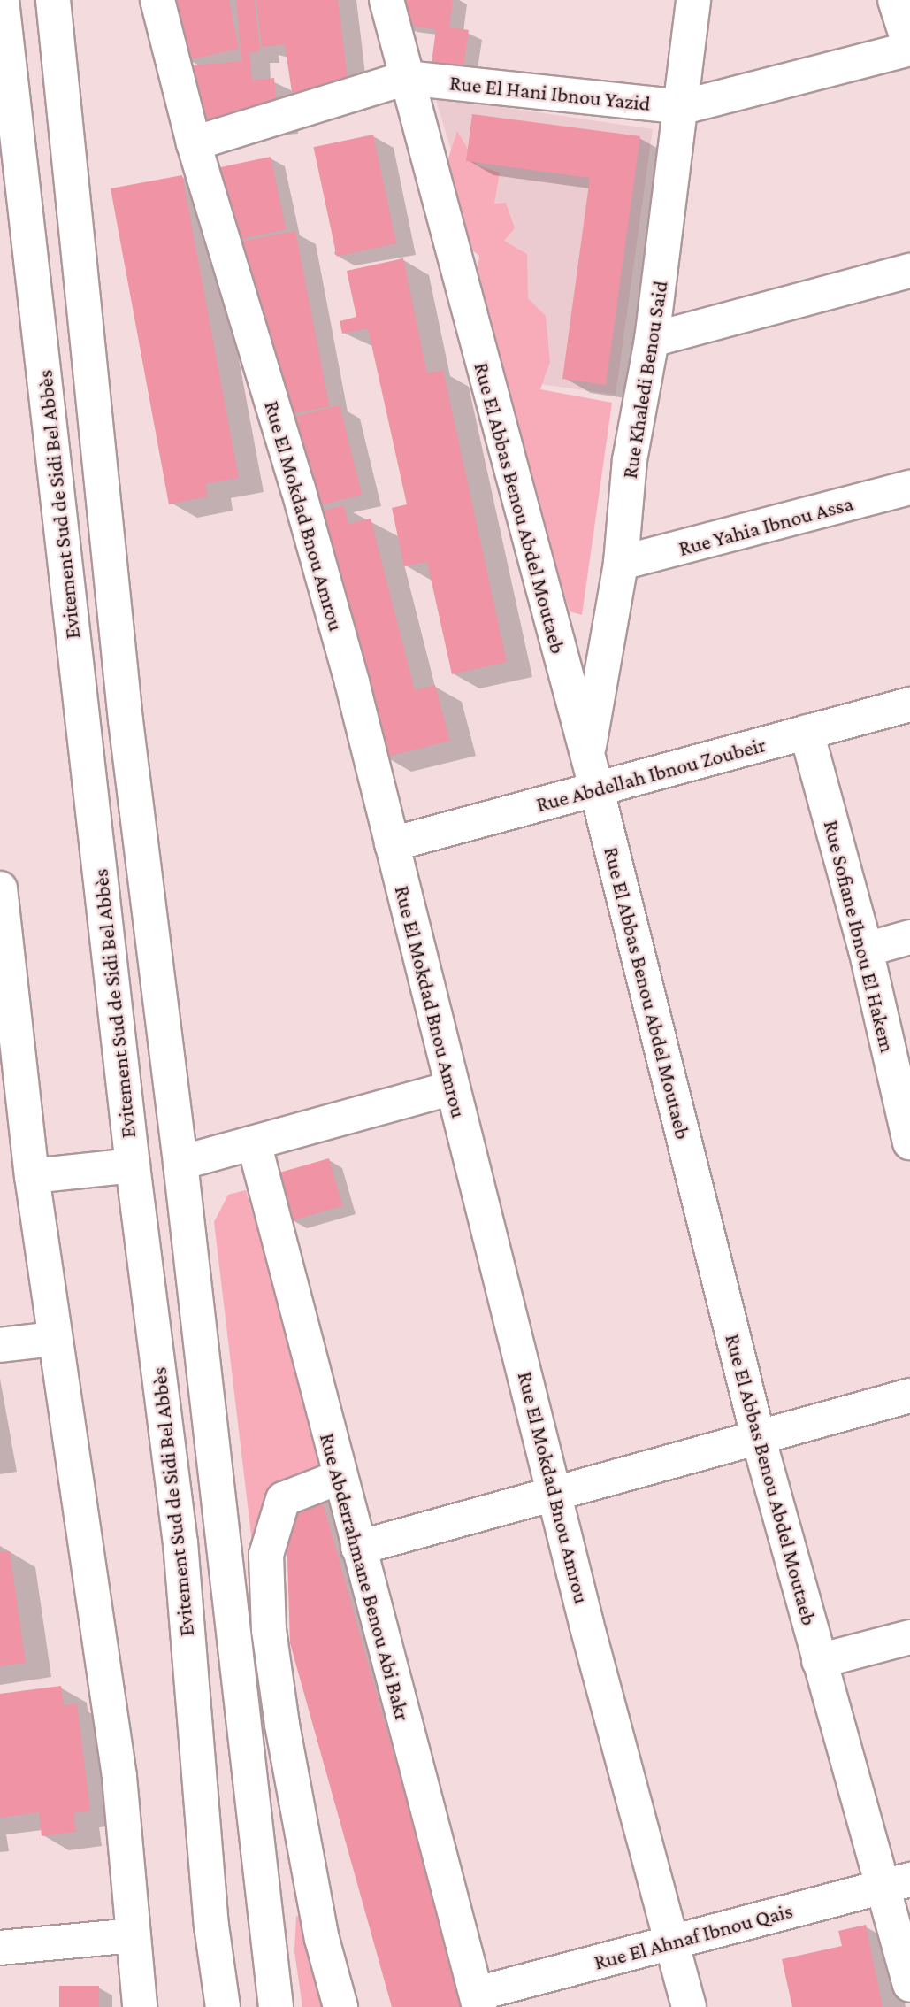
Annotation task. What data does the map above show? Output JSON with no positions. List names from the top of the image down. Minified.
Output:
{"streets":{"main road":["Rue El Hani Ibnou Yazid","Rue Khaledi Benou Said","Evitement Sud de Sidi Bel Abbès","Rue El Abbas Benou Abdel Moutaeb","Rue El Mokdad Bnou Amrou","Rue Yahia Ibnou Assa","Rue Abdellah Ibnou Zoubeir","Rue Sofiane Ibnou El Hakem","Rue Abderrahmane Benou Abi Bakr","Rue El Ahnaf Ibnou Qais"]},"crossings":[["Rue El Hani Ibnou Yazid","Rue Khaledi Benou Said"],["Rue El Hani Ibnou Yazid","Rue El Abbas Benou Abdel Moutaeb"],["Rue El Hani Ibnou Yazid","Rue El Mokdad Bnou Amrou"],["Rue Khaledi Benou Said","Rue El Abbas Benou Abdel Moutaeb"],["Rue Khaledi Benou Said","Rue Yahia Ibnou Assa"],["Rue El Abbas Benou Abdel Moutaeb","Rue Abdellah Ibnou Zoubeir"],["Rue El Abbas Benou Abdel Moutaeb","Rue El Ahnaf Ibnou Qais"],["Rue El Mokdad Bnou Amrou","Rue Abdellah Ibnou Zoubeir"],["Rue El Mokdad Bnou Amrou","Rue El Ahnaf Ibnou Qais"],["Rue Abdellah Ibnou Zoubeir","Rue Sofiane Ibnou El Hakem"],["Rue Abderrahmane Benou Abi Bakr","Rue El Ahnaf Ibnou Qais"]]}
